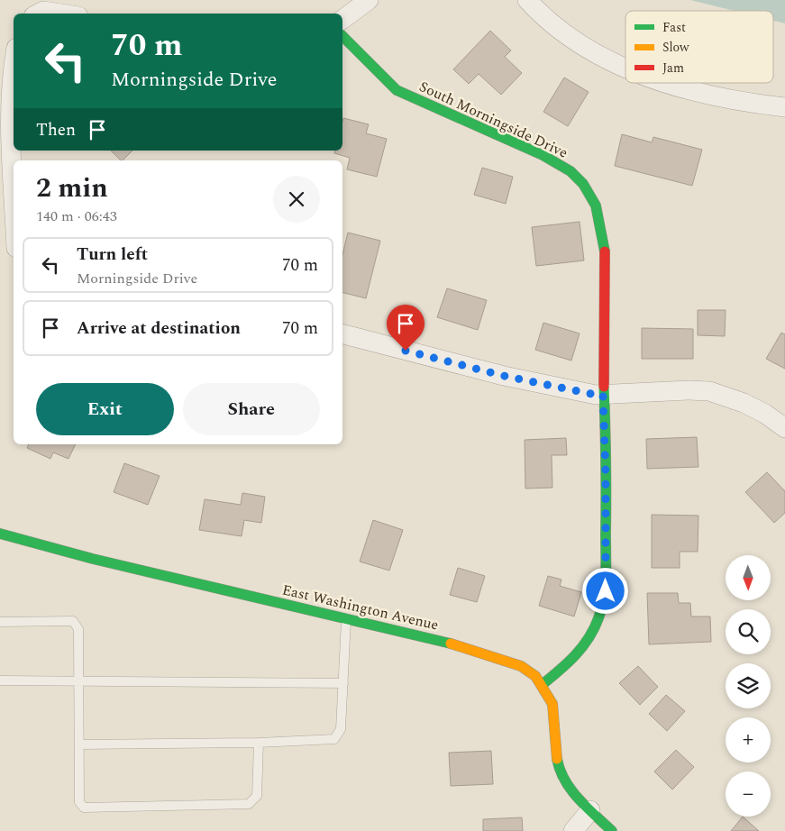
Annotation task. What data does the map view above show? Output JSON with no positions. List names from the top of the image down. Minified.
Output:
{"streets":{"street":["South Morningside Drive","East Washington Avenue"]},"crossings":[["South Morningside Drive","East Washington Avenue"]],"legend":["Fast","Slow","Jam"],"north":"bottom","page":{"turn":["70 m","Morningside Drive"],"then":"Then","heading":["2 min","140 m · 06:43"],"list":[{"name":"Turn left","note":"Morningside Drive","value":"70 m"},{"name":"Arrive at destination","value":"70 m"}],"buttons":["Exit","Share"],"map_buttons":["+","−"]}}
